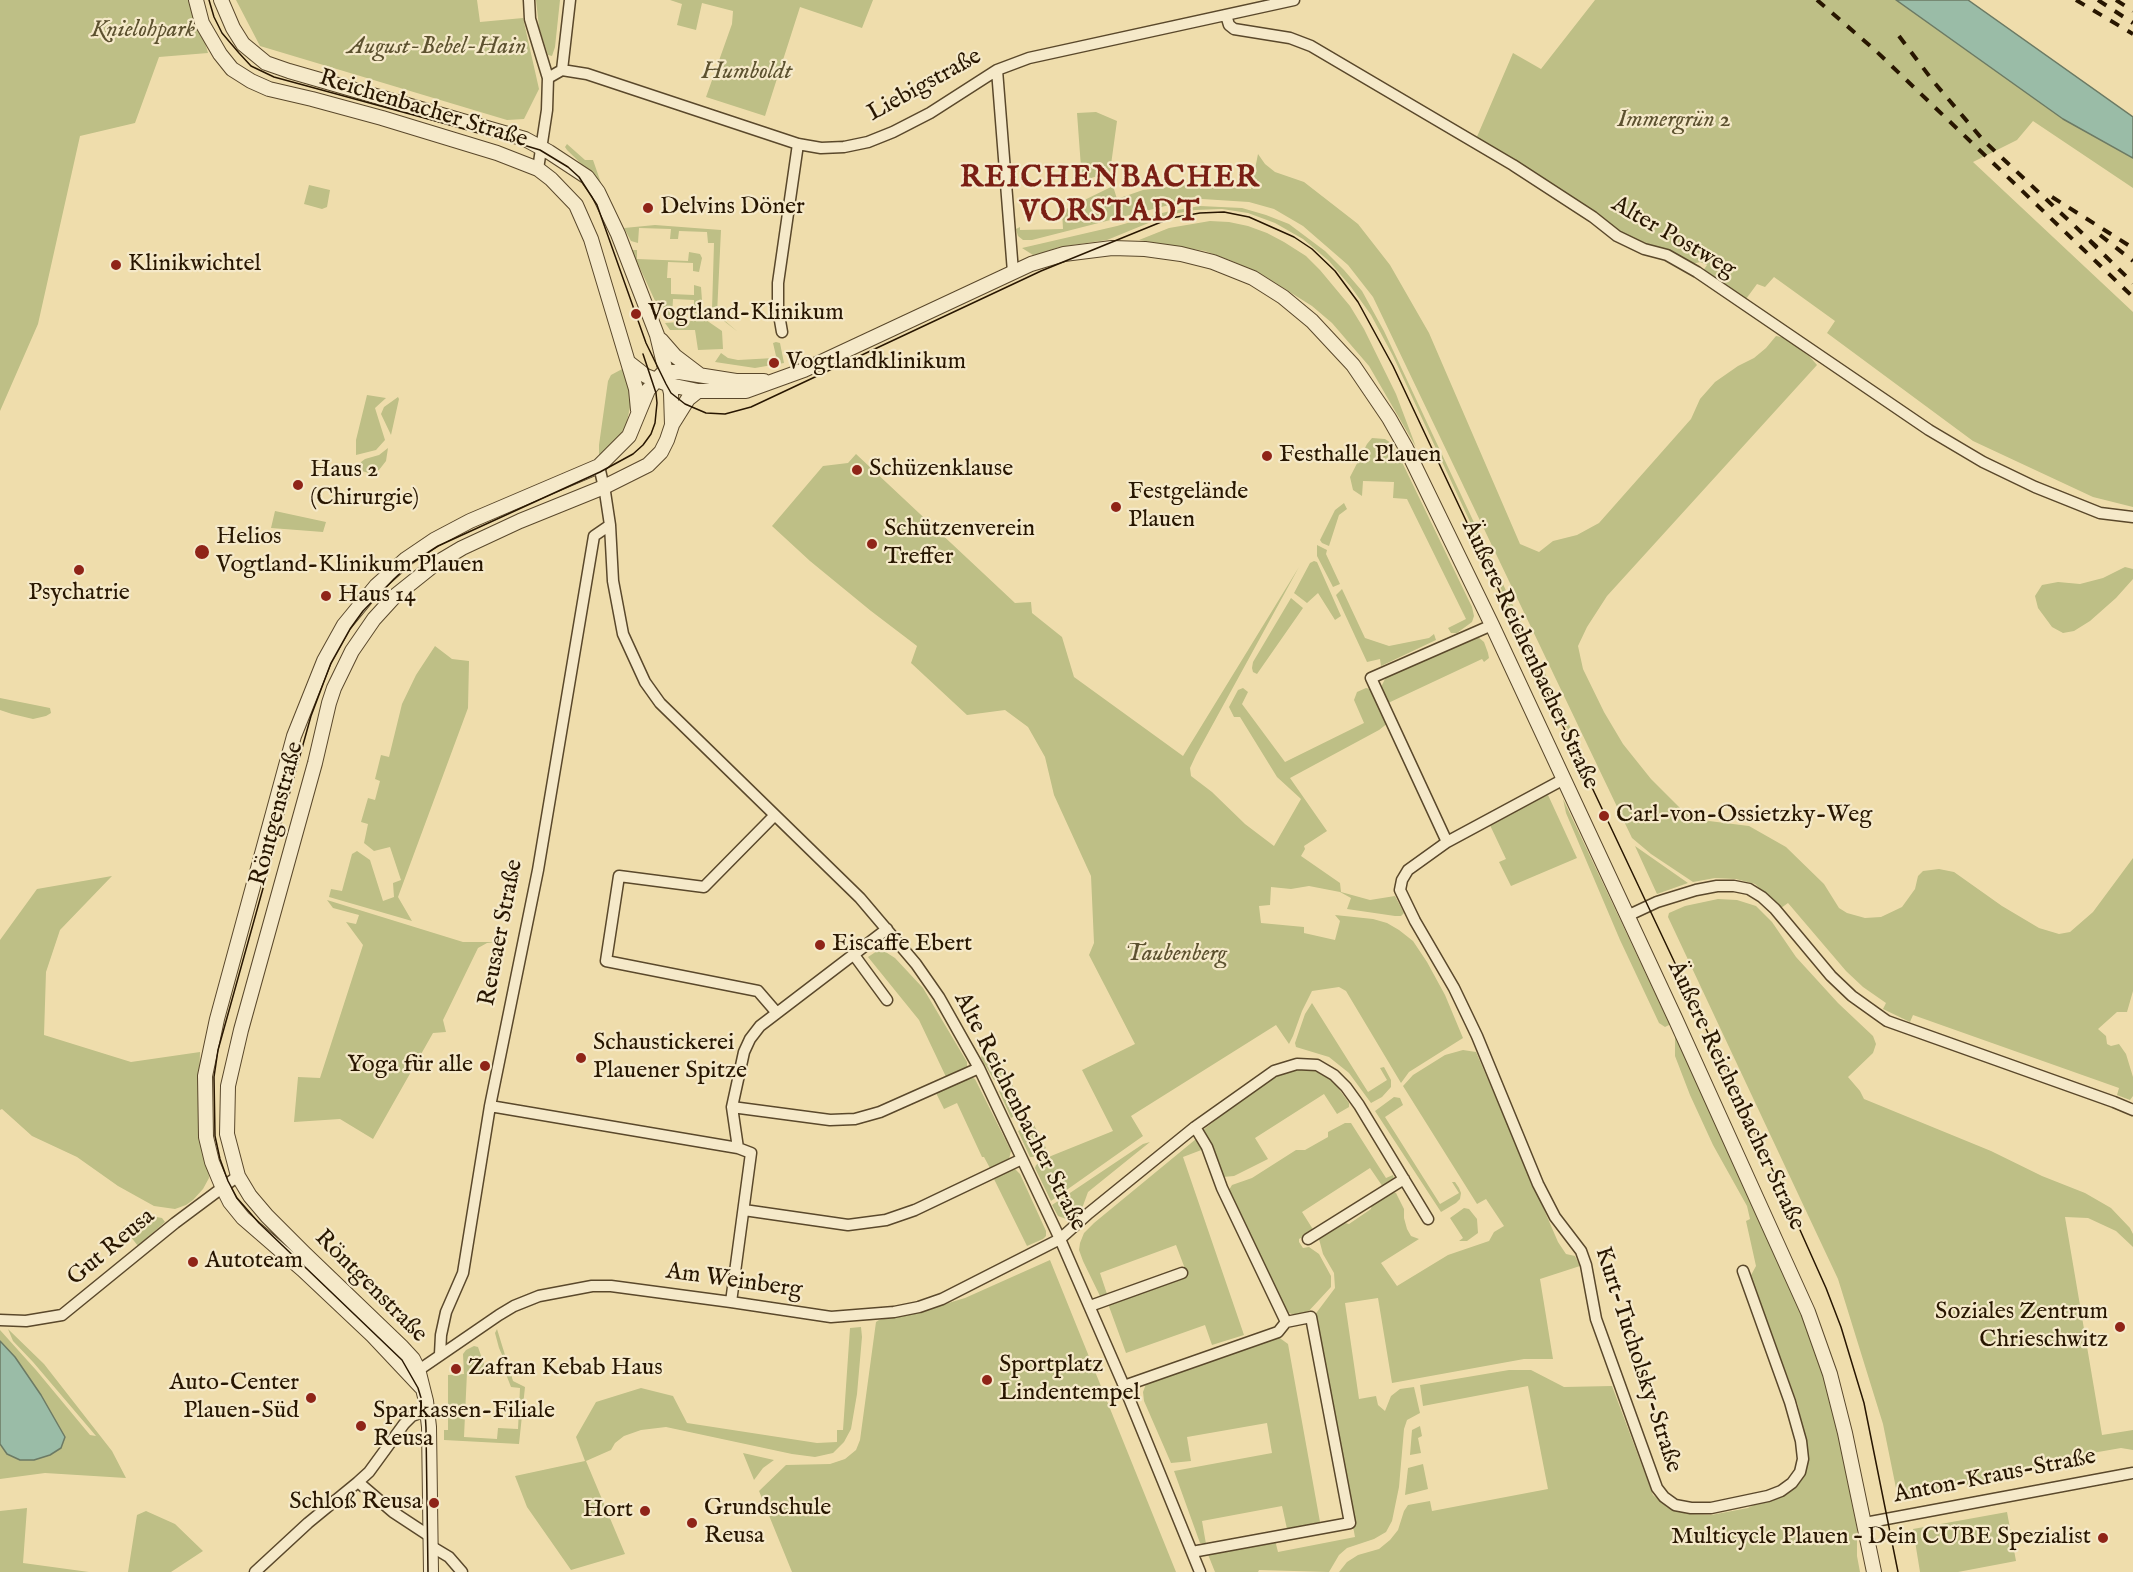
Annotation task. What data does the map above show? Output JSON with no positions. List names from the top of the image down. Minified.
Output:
{"streets":{"street":["Liebigstraße","Reichenbacher Straße","Alter Postweg","Äußere Reichenbacher Straße","Röntgenstraße","Reusaer Straße","Alte Reichenbacher Straße","Gut Reusa","Am Weinberg","Kurt-Tucholsky-Straße","Anton-Kraus-Straße"]},"crossings":[["Liebigstraße","Alter Postweg"],["Reichenbacher Straße","Äußere Reichenbacher Straße"],["Reichenbacher Straße","Röntgenstraße"],["Äußere Reichenbacher Straße","Röntgenstraße"],["Äußere Reichenbacher Straße","Anton-Kraus-Straße"],["Röntgenstraße","Alte Reichenbacher Straße"],["Röntgenstraße","Gut Reusa"],["Röntgenstraße","Am Weinberg"],["Reusaer Straße","Alte Reichenbacher Straße"],["Reusaer Straße","Am Weinberg"],["Alte Reichenbacher Straße","Am Weinberg"]],"districts":["REICHENBACHER VORSTADT"],"parks":["Knielohpark","August-Bebel-Hain","Humboldt","Immergrün 2","Taubenberg"],"places":["Delvins Döner","Klinikwichtel","Vogtland-Klinikum","Vogtlandklinikum","Festhalle Plauen","Schüzenklause","Haus 2 (Chirurgie)","Festgelände Plauen","Schützenverein Treffer","Helios Vogtland-Klinikum Plauen","Psychatrie","Haus 14","Carl-von-Ossietzky-Weg","Eiscaffe Ebert","Schaustickerei Plauener Spitze","Yoga für alle","Autoteam","Soziales Zentrum Chrieschwitz","Zafran Kebab Haus","Sportplatz Lindentempel","Auto-Center Plauen-Süd","Sparkassen-Filiale Reusa","Schloß Reusa","Hort","Grundschule Reusa","Multicycle Plauen – Dein CUBE Spezialist"]}
